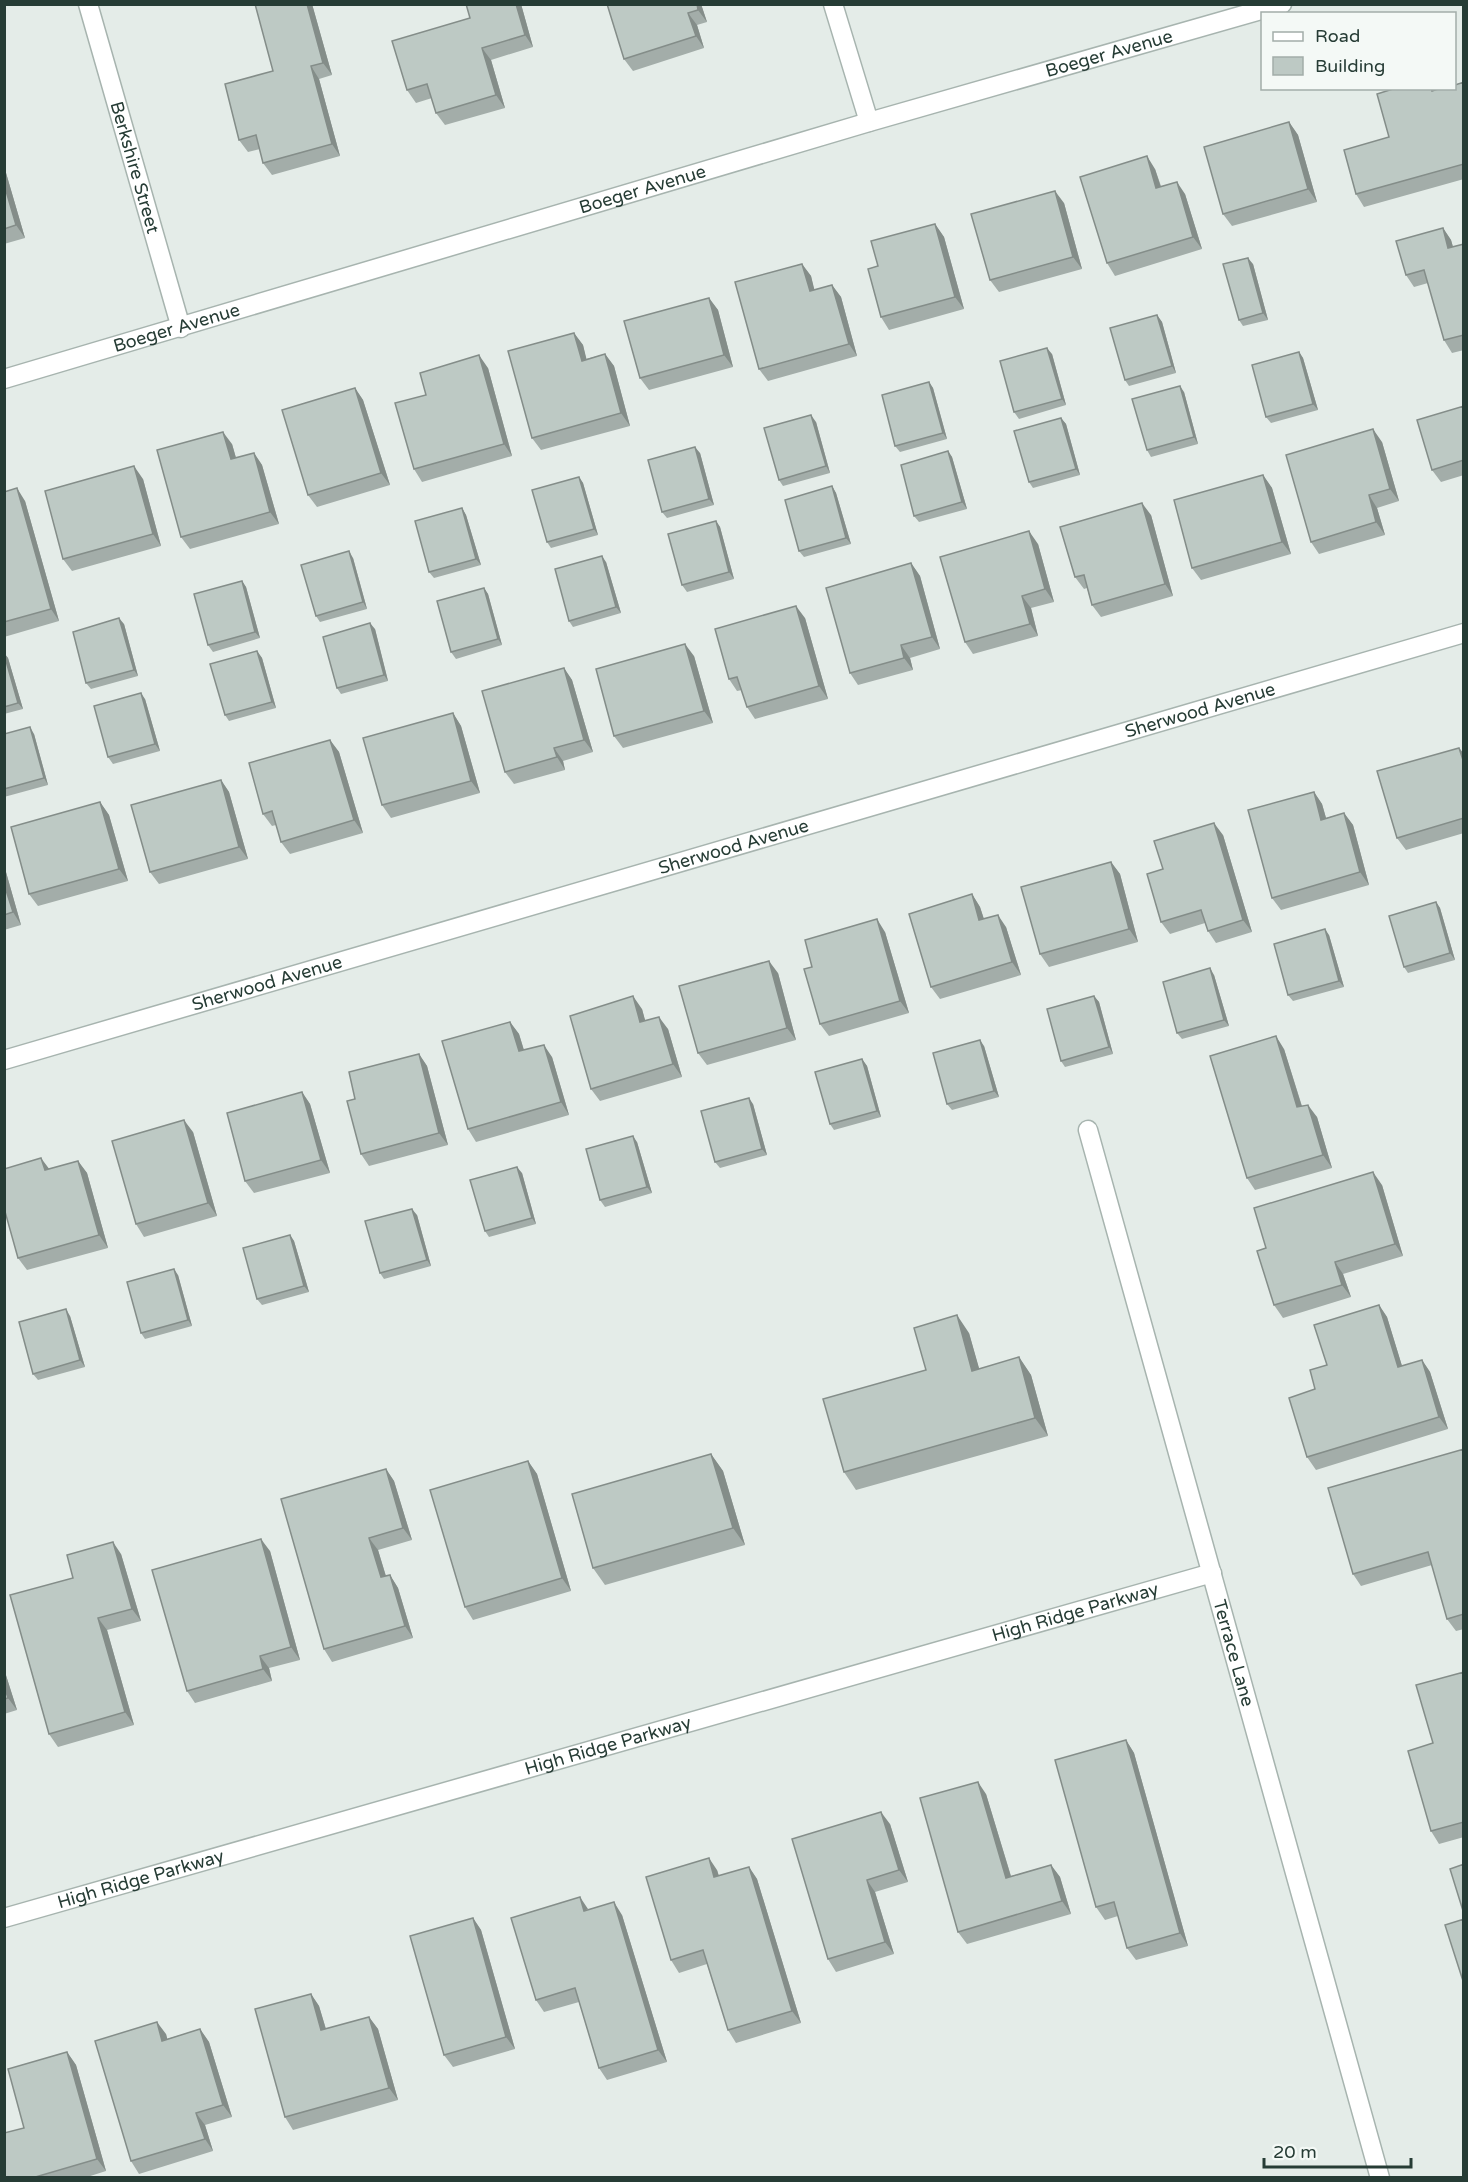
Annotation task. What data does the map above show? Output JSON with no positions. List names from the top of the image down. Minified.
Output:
{"streets":{"street":["Boeger Avenue","Berkshire Street","Sherwood Avenue","High Ridge Parkway","Terrace Lane"]},"crossings":[["Boeger Avenue","Berkshire Street"],["High Ridge Parkway","Terrace Lane"]],"legend":["Road","Building"],"scale_bar":"20 m"}
